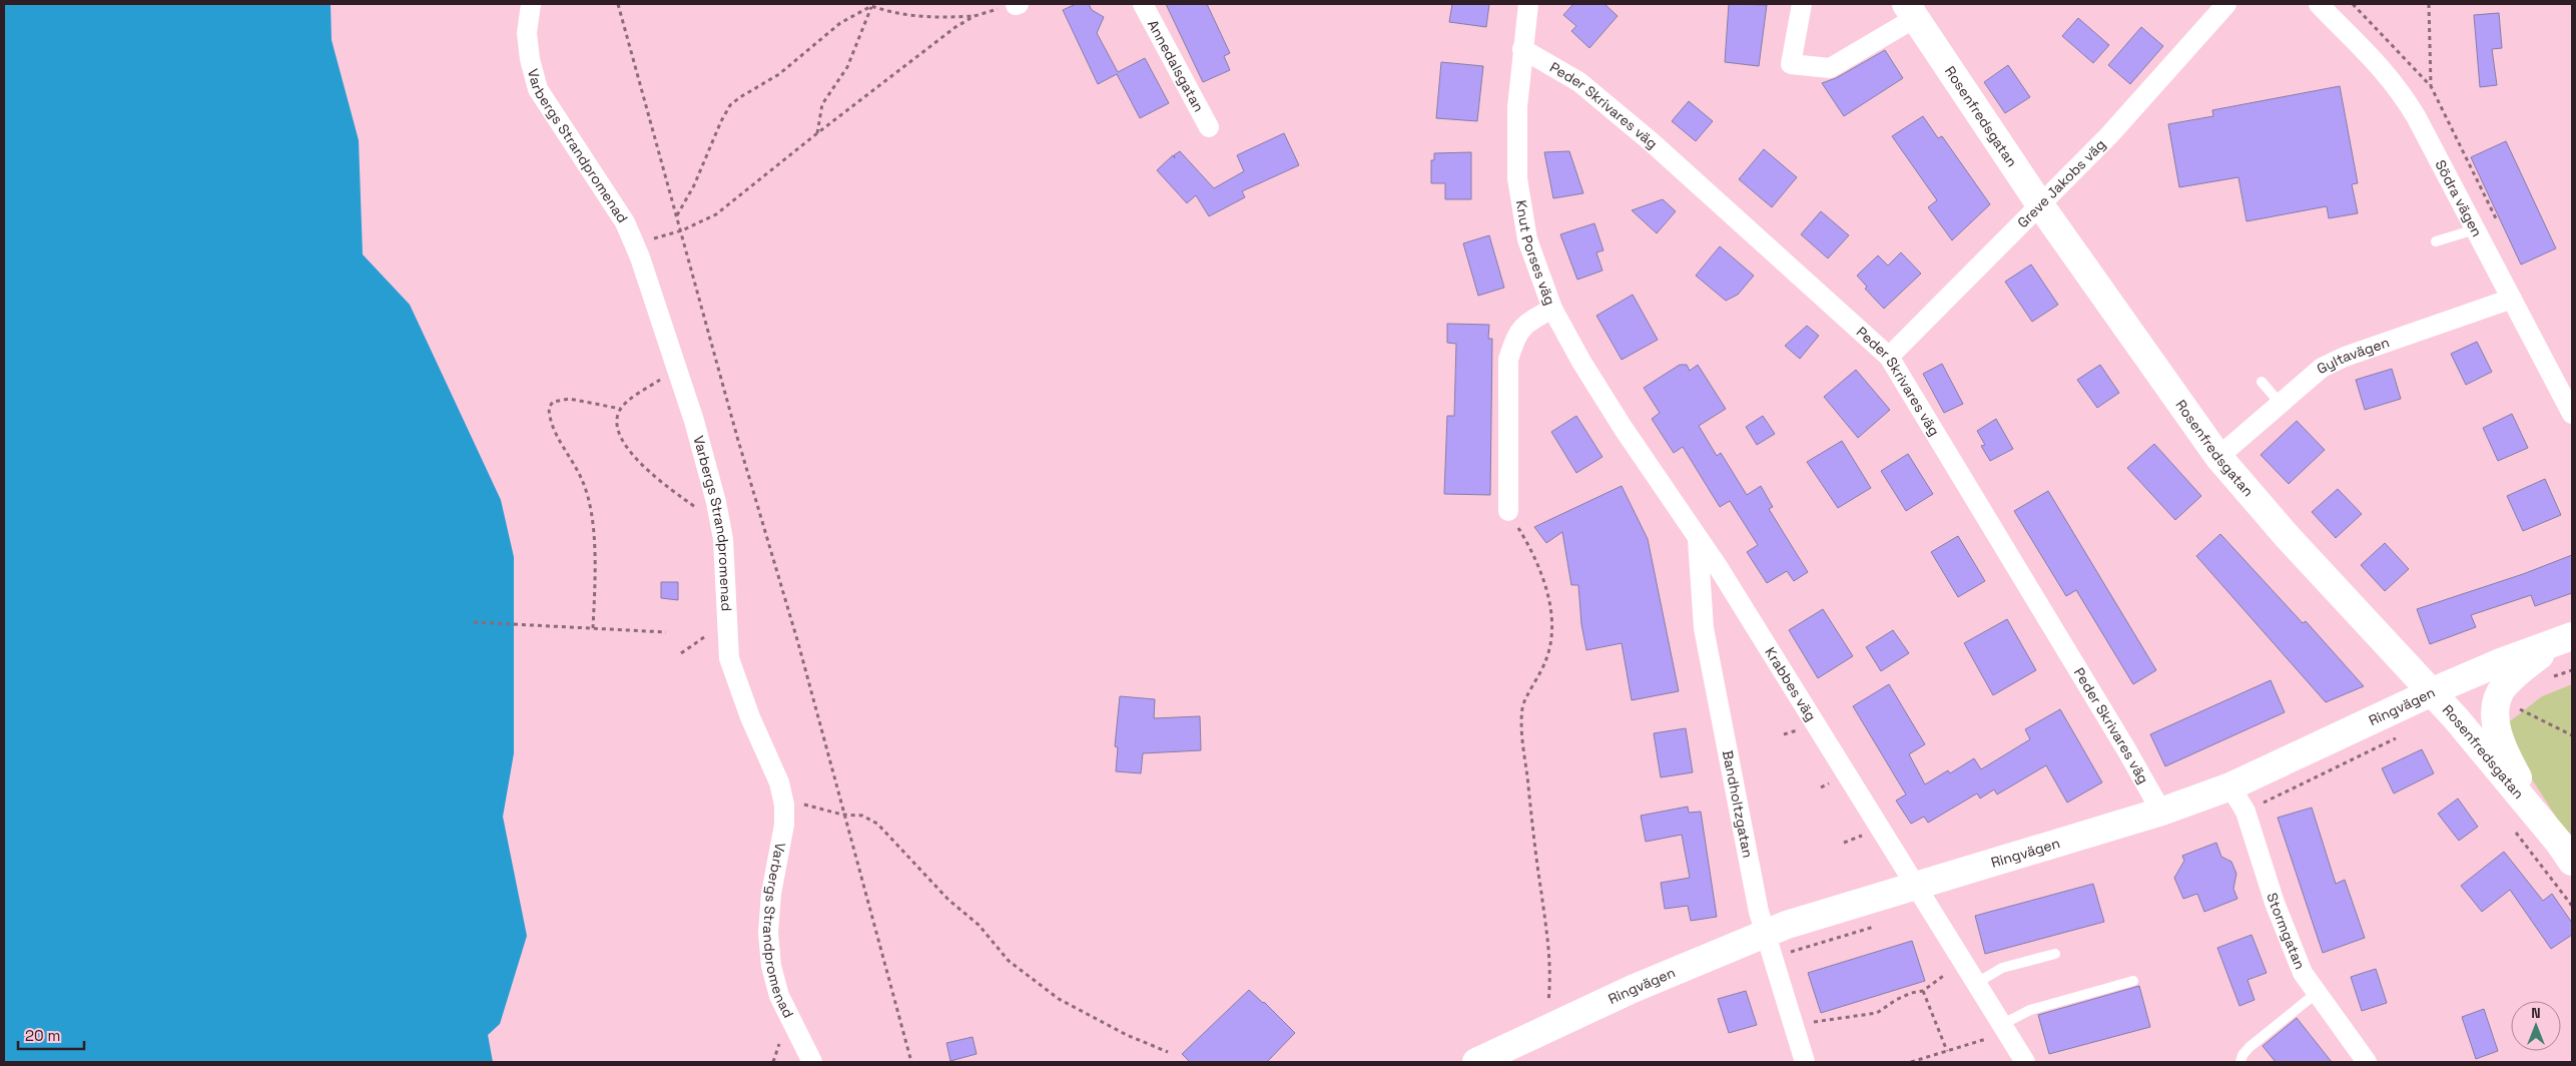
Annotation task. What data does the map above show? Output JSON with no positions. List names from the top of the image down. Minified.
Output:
{"streets":{"street":["Annedalsgatan","Peder Skrivares väg","Rosenfredsgatan","Varbergs Strandpromenad","Greve Jakobs väg","Södra vägen","Knut Porses väg","Gyltavägen","Krabbes väg","Ringvägen","Bandholtzgatan","Stormgatan"]},"crossings":[["Peder Skrivares väg","Greve Jakobs väg"],["Peder Skrivares väg","Knut Porses väg"],["Peder Skrivares väg","Ringvägen"],["Rosenfredsgatan","Greve Jakobs väg"],["Rosenfredsgatan","Gyltavägen"],["Rosenfredsgatan","Ringvägen"],["Södra vägen","Gyltavägen"],["Knut Porses väg","Krabbes väg"],["Krabbes väg","Ringvägen"],["Krabbes väg","Bandholtzgatan"],["Ringvägen","Bandholtzgatan"],["Ringvägen","Stormgatan"]],"scale_bar":"20 m","north":"top"}
